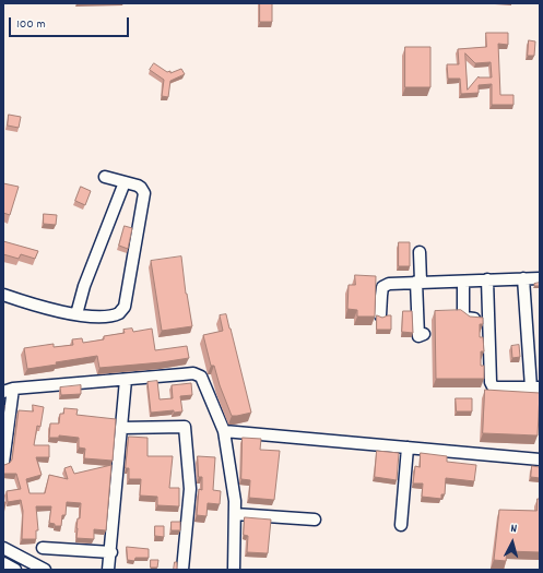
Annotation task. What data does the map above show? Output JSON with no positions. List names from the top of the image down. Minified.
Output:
{"scale_bar":"100 m","north":"top"}
